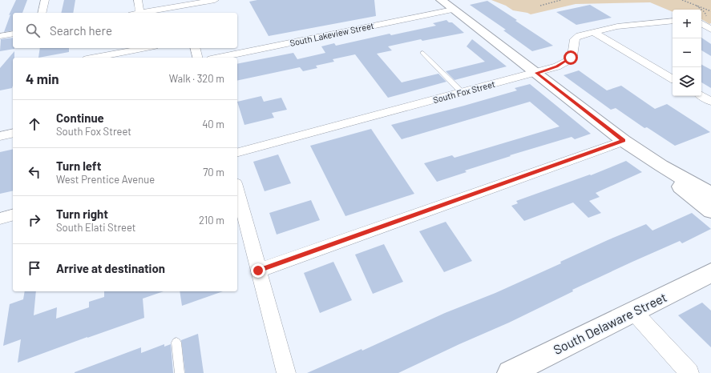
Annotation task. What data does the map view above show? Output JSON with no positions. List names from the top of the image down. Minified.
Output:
{"streets":{"street":["South Lakeview Street","South Fox Street","South Delaware Street"]},"page":{"map_buttons":["+","−"],"search":"Search here","heading":["4 min","Walk · 320 m"],"list":[["Continue","South Fox Street","40 m"],["Turn left","West Prentice Avenue","70 m"],["Turn right","South Elati Street","210 m"],"Arrive at destination"]}}
